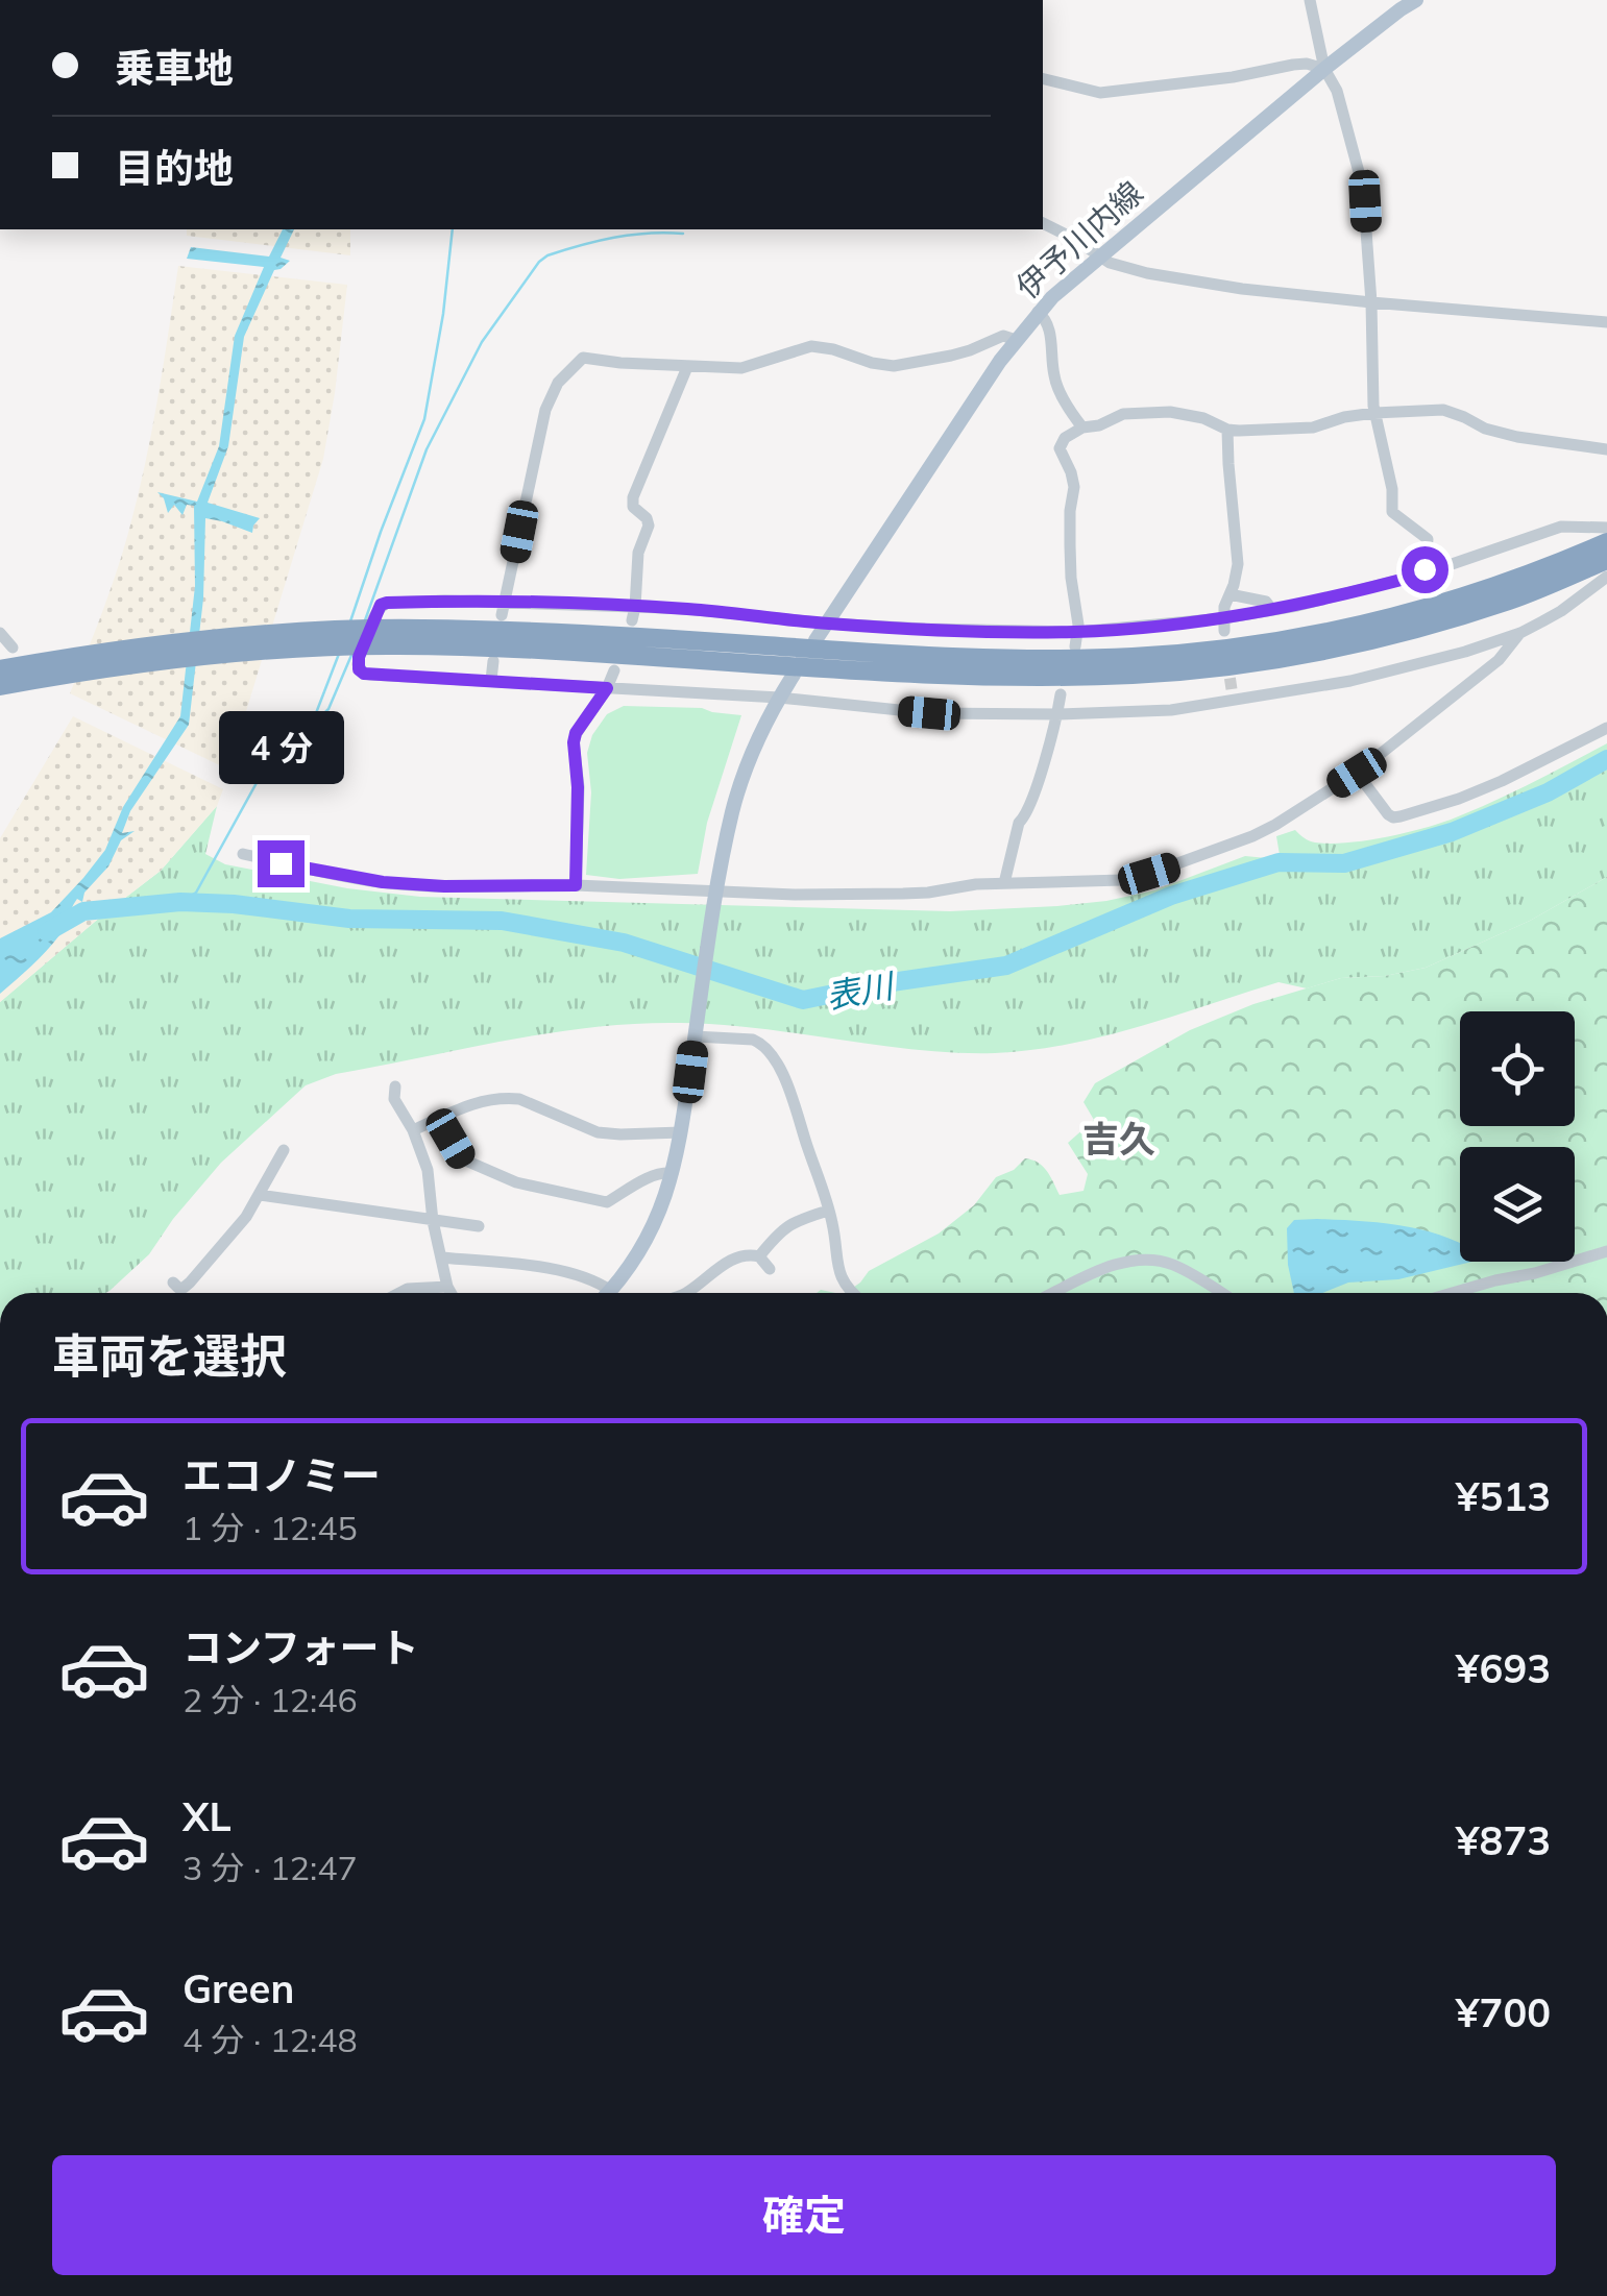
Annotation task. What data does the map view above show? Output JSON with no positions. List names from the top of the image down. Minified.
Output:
{"streets":{"main road":["伊予川内線"]},"districts":["吉久"],"water":["表川"],"page":{"banner":["乗車地","目的地"],"bubble":"4 分","heading":"車両を選択","list":[{"name":"エコノミー","note":"1 分 · 12:45","value":"¥513"},{"name":"コンフォート","note":"2 分 · 12:46","value":"¥693"},{"name":"XL","note":"3 分 · 12:47","value":"¥873"},{"name":"Green","note":"4 分 · 12:48","value":"¥700"}],"buttons":"確定"}}
